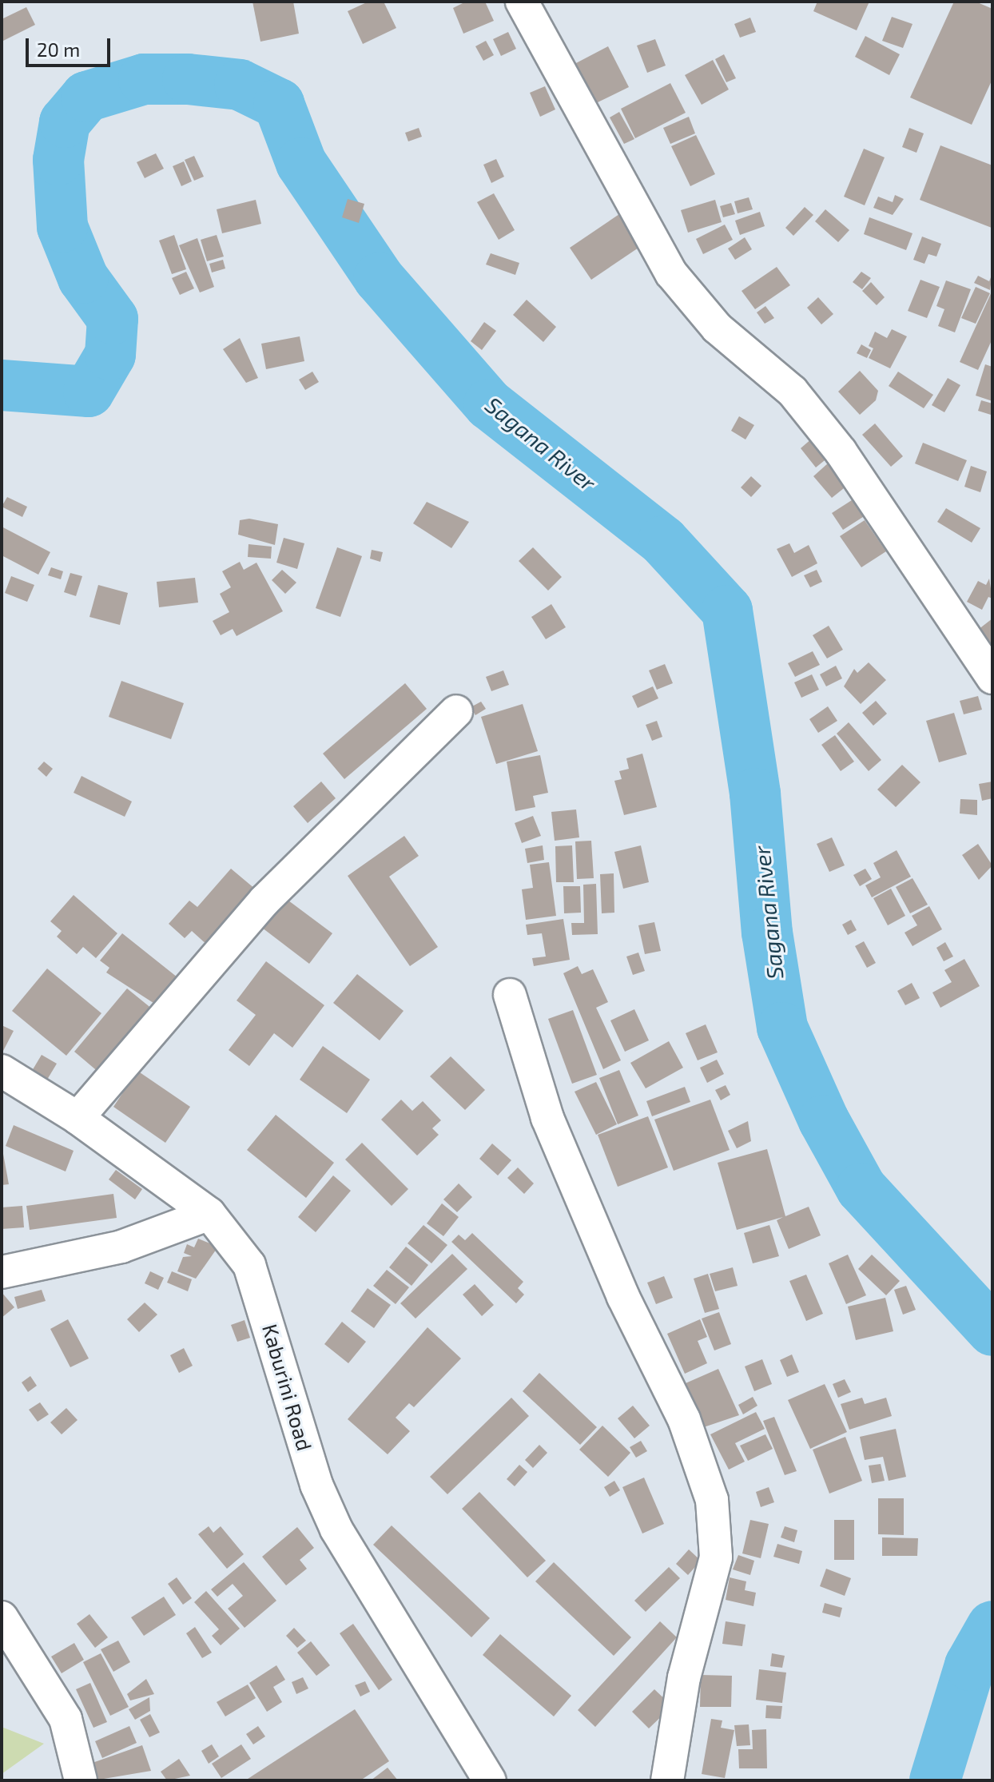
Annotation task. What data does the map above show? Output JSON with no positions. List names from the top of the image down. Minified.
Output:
{"streets":{"street":["Kaburini Road"]},"water":["Sagana River"],"scale_bar":"20 m"}
